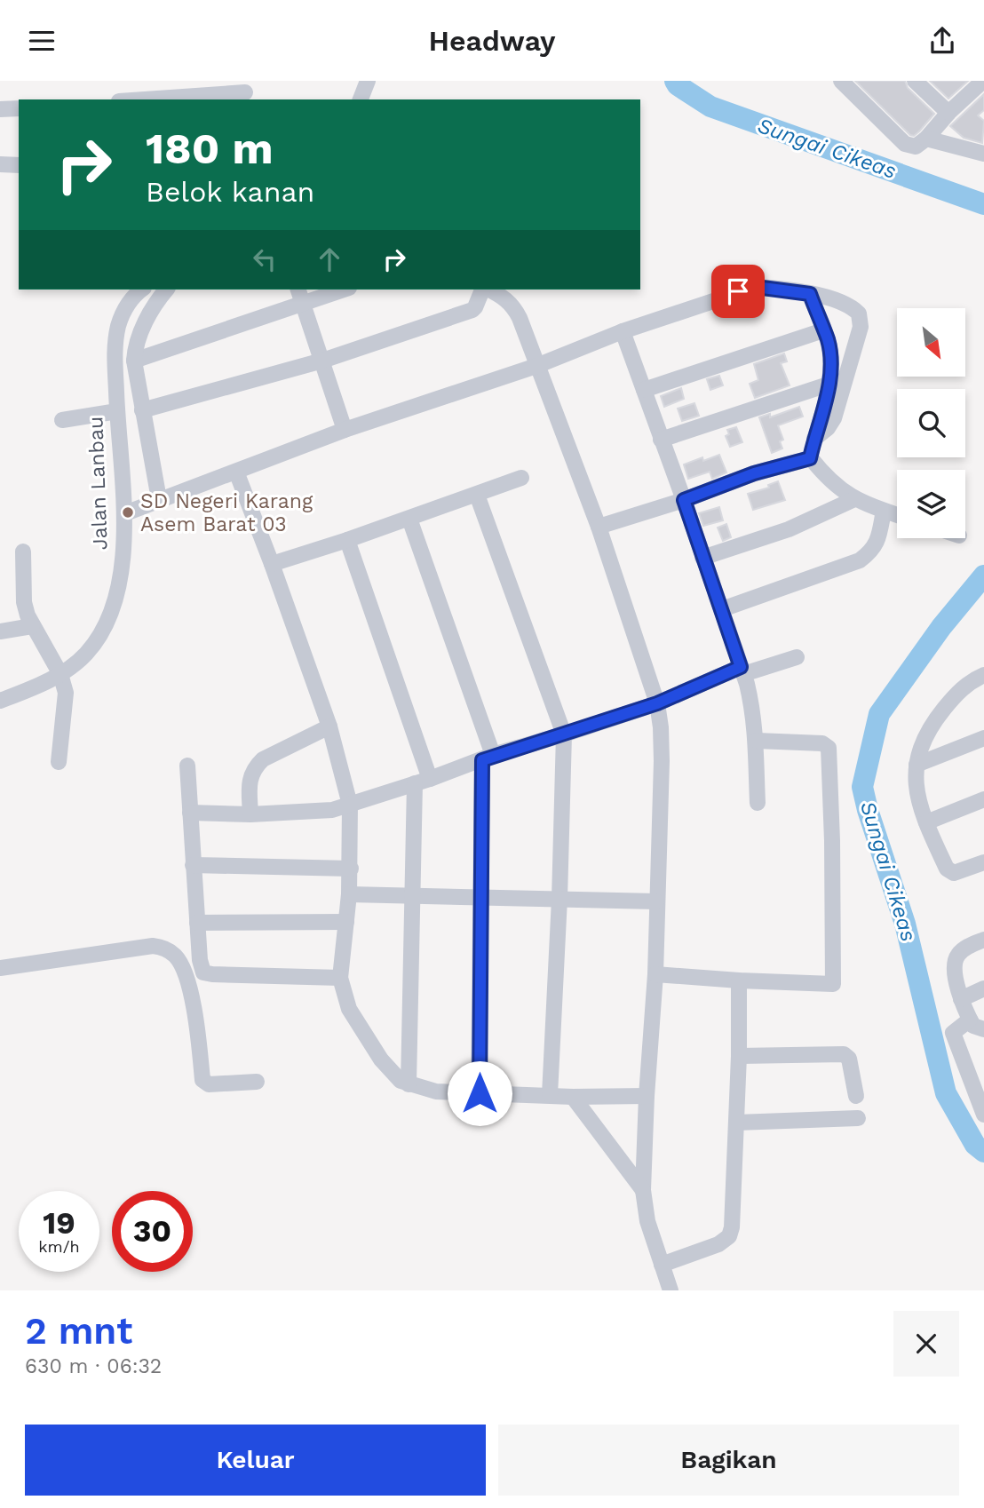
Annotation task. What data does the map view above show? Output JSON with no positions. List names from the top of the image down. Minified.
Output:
{"streets":{"street":["Jalan Lanbau"]},"water":["Sungai Cikeas"],"places":["SD Negeri Karang Asem Barat 03"],"north":"bottom right","page":{"header":"Headway","turn":["180 m","Belok kanan"],"speed":"19 km/h","limit":"30","heading":["2 mnt","630 m · 06:32"],"buttons":["Keluar","Bagikan"]}}
